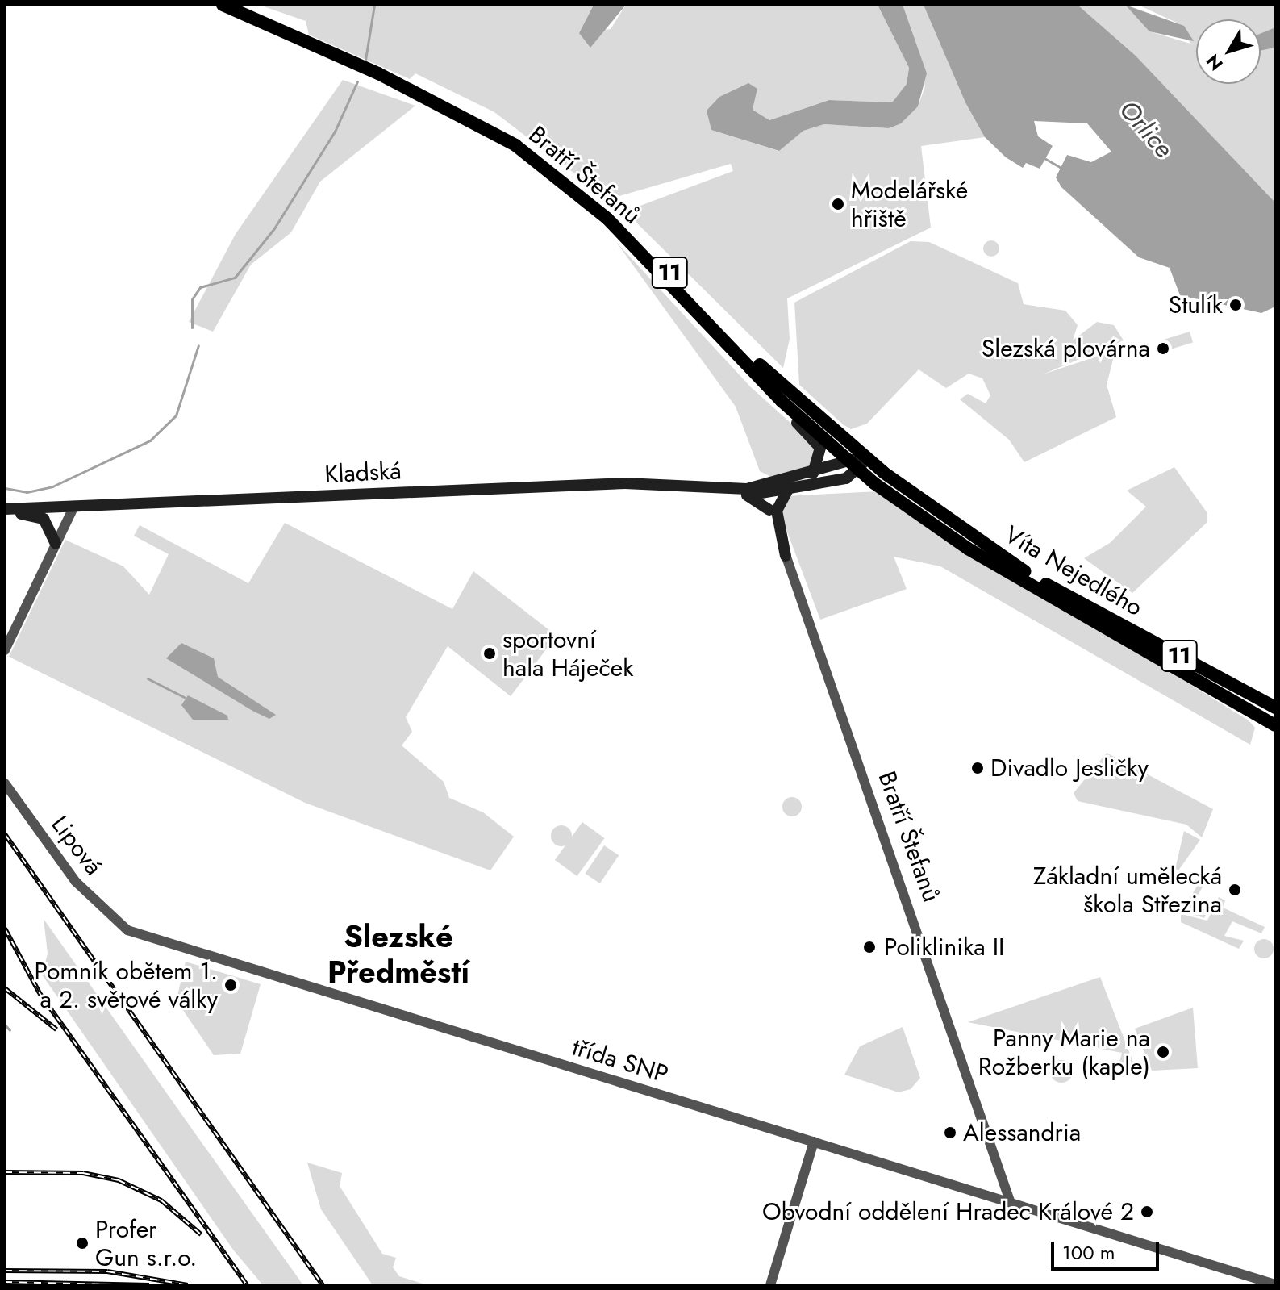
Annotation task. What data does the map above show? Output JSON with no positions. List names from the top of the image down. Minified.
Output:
{"streets":{"main road":["Bratří Štefanů","11","Kladská","Víta Nejedlého"],"street":["Lipová","třída SNP"]},"crossings":[["Bratří Štefanů","Kladská"],["Bratří Štefanů","Víta Nejedlého"],["Bratří Štefanů","třída SNP"],["Kladská","Víta Nejedlého"],["Lipová","třída SNP"]],"districts":["Slezské Předměstí"],"water":["Orlice"],"places":["Modelářské hřiště","Stulík","Slezská plovárna","sportovní hala Háječek","Divadlo Jesličky","Základní umělecká škola Střezina","Poliklinika II","Pomník obětem 1. a 2. světové války","Panny Marie na Rožberku (kaple)","Alessandria","Obvodní oddělení Hradec Králové 2","Profer Gun s.r.o."],"scale_bar":"100 m","north":"bottom left"}
